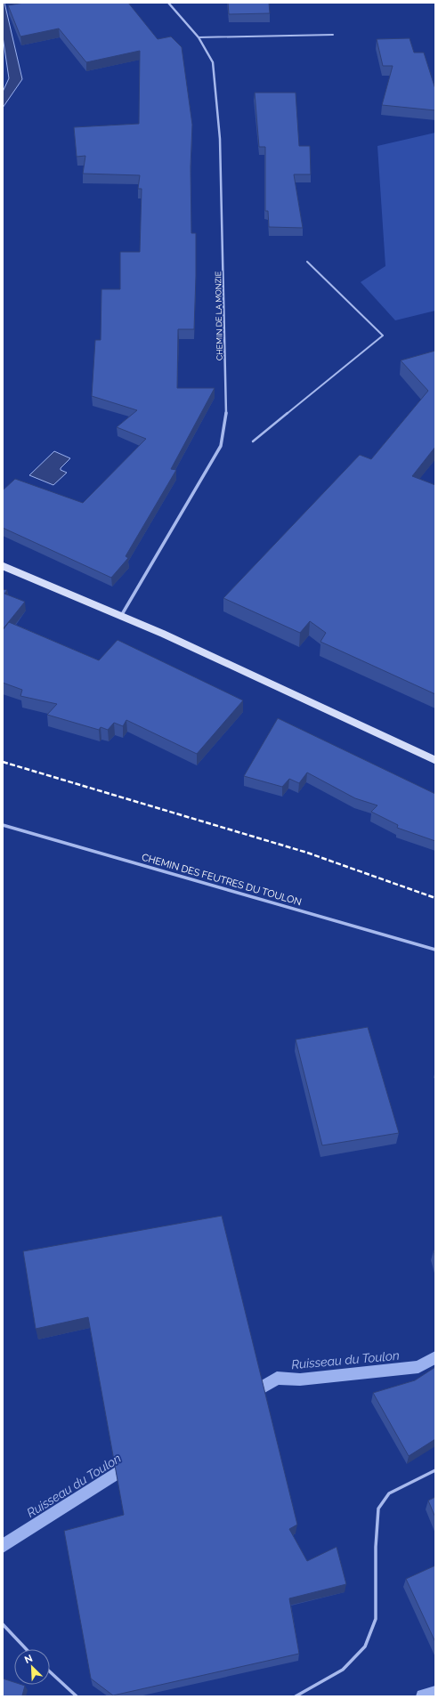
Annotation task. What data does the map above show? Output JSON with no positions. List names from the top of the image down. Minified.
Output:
{"streets":{"street":["CHEMIN DE LA MONZIE","CHEMIN DES FEUTRES DU TOULON"]},"water":["Ruisseau du Toulon"],"north":"top left"}
